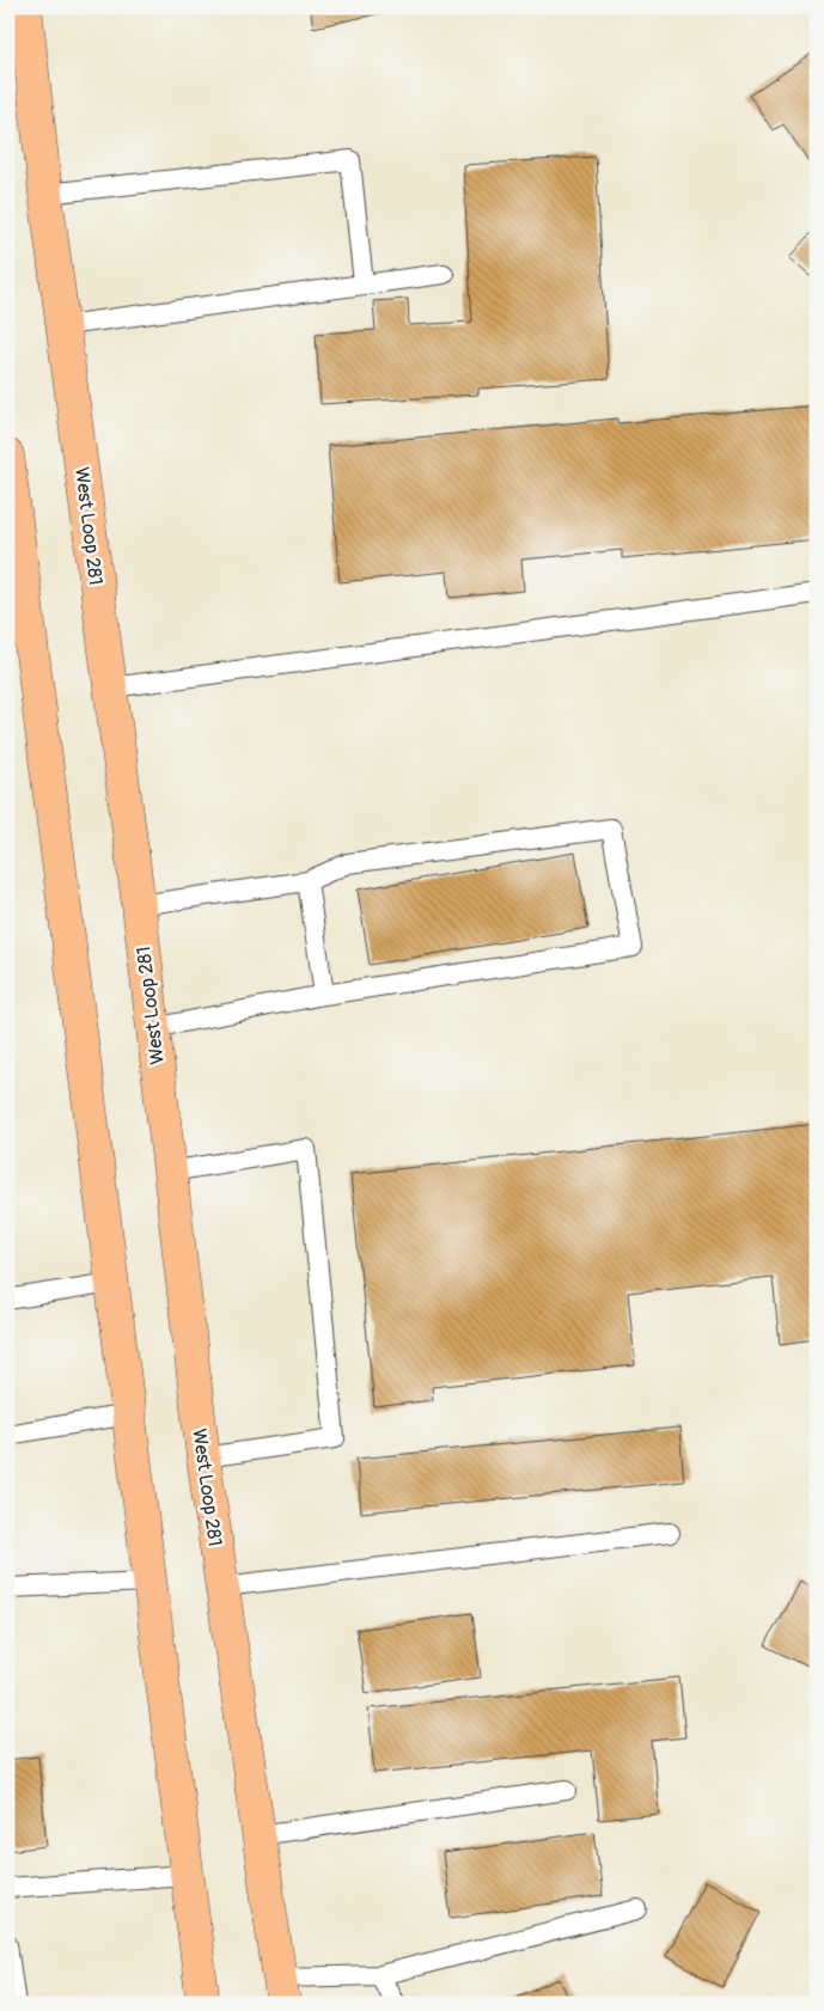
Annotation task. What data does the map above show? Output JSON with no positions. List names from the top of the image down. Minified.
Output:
{"streets":{"highway":["West Loop 281"]}}
